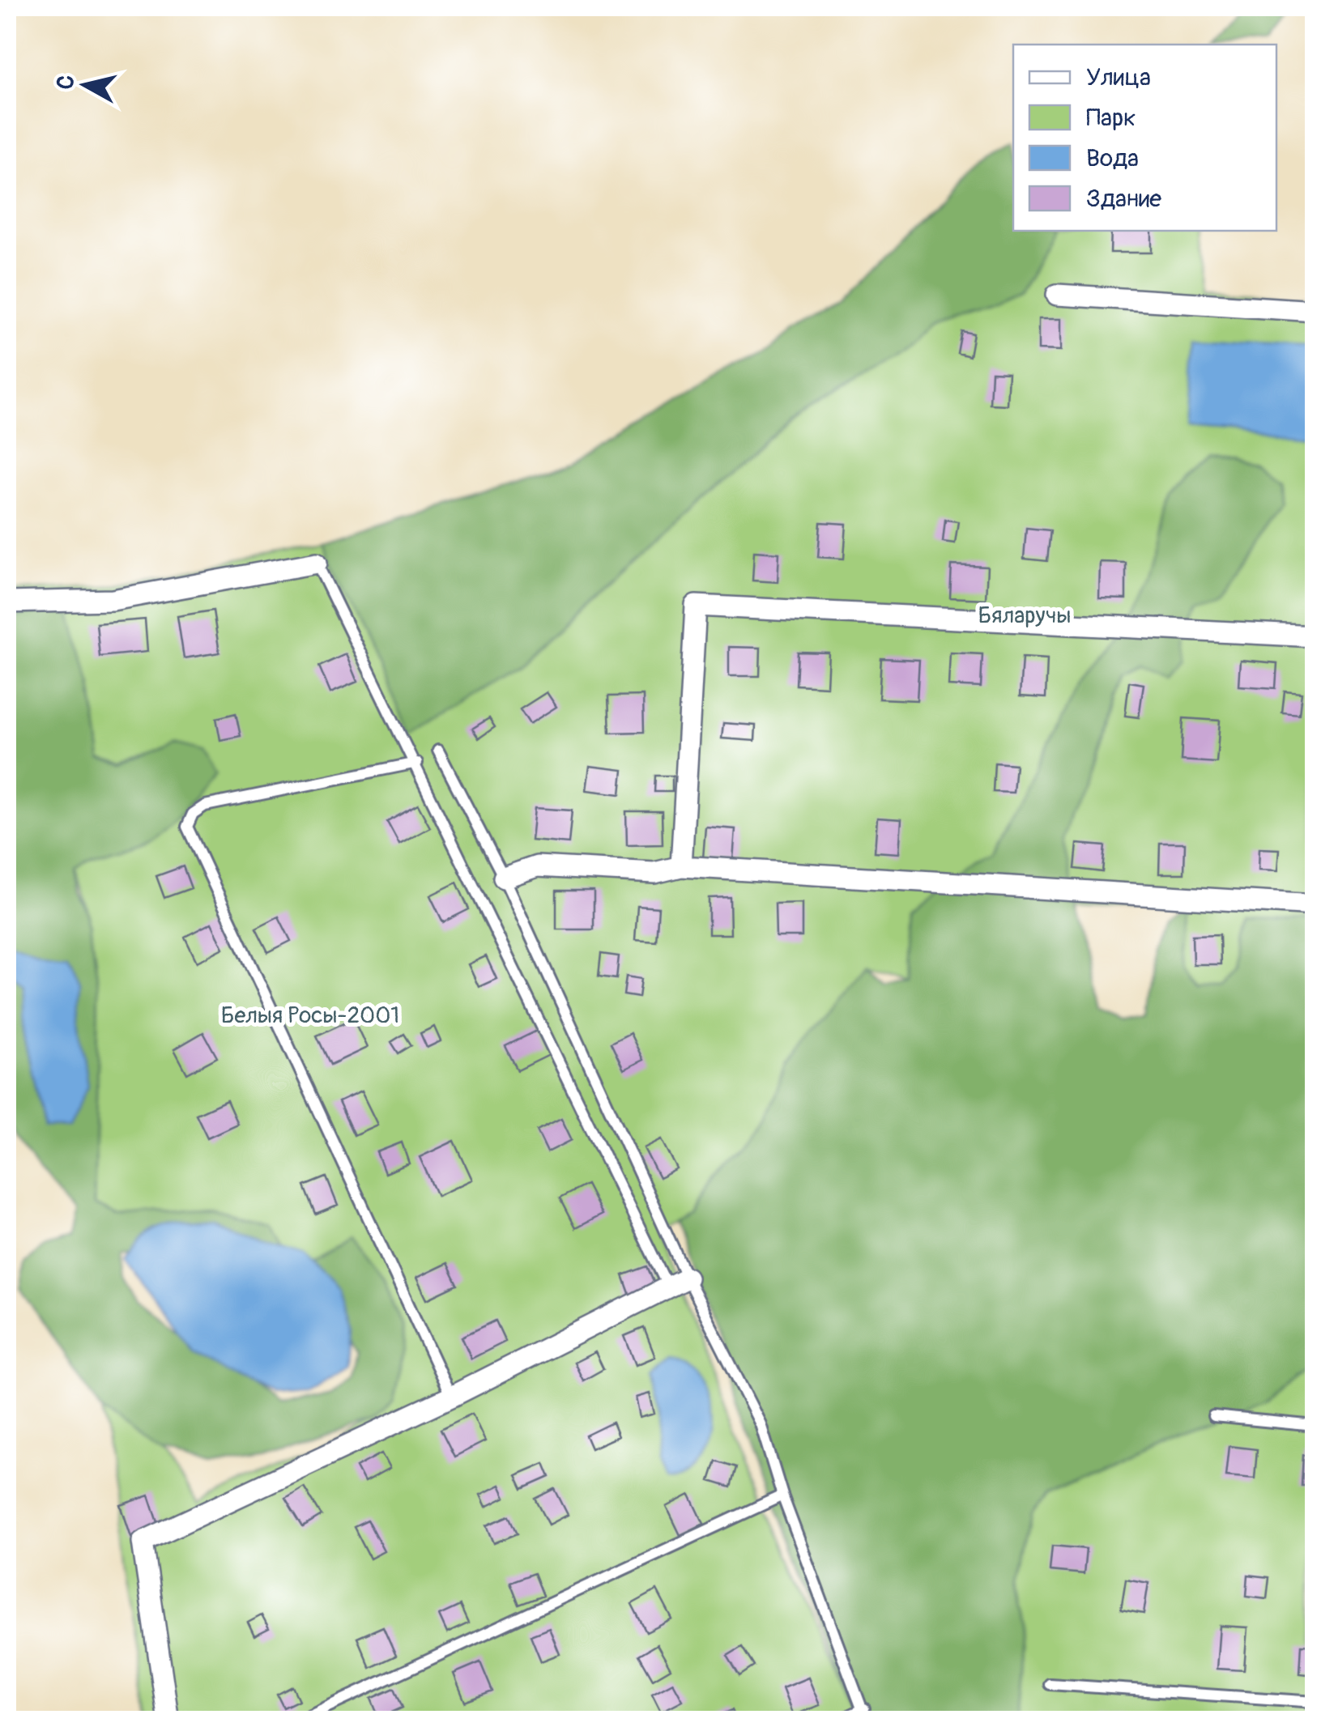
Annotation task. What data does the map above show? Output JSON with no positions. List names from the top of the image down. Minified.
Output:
{"parks":["Бяларучы","Белыя Росы-2001"],"legend":["Улица","Парк","Вода","Здание"],"north":"left"}
